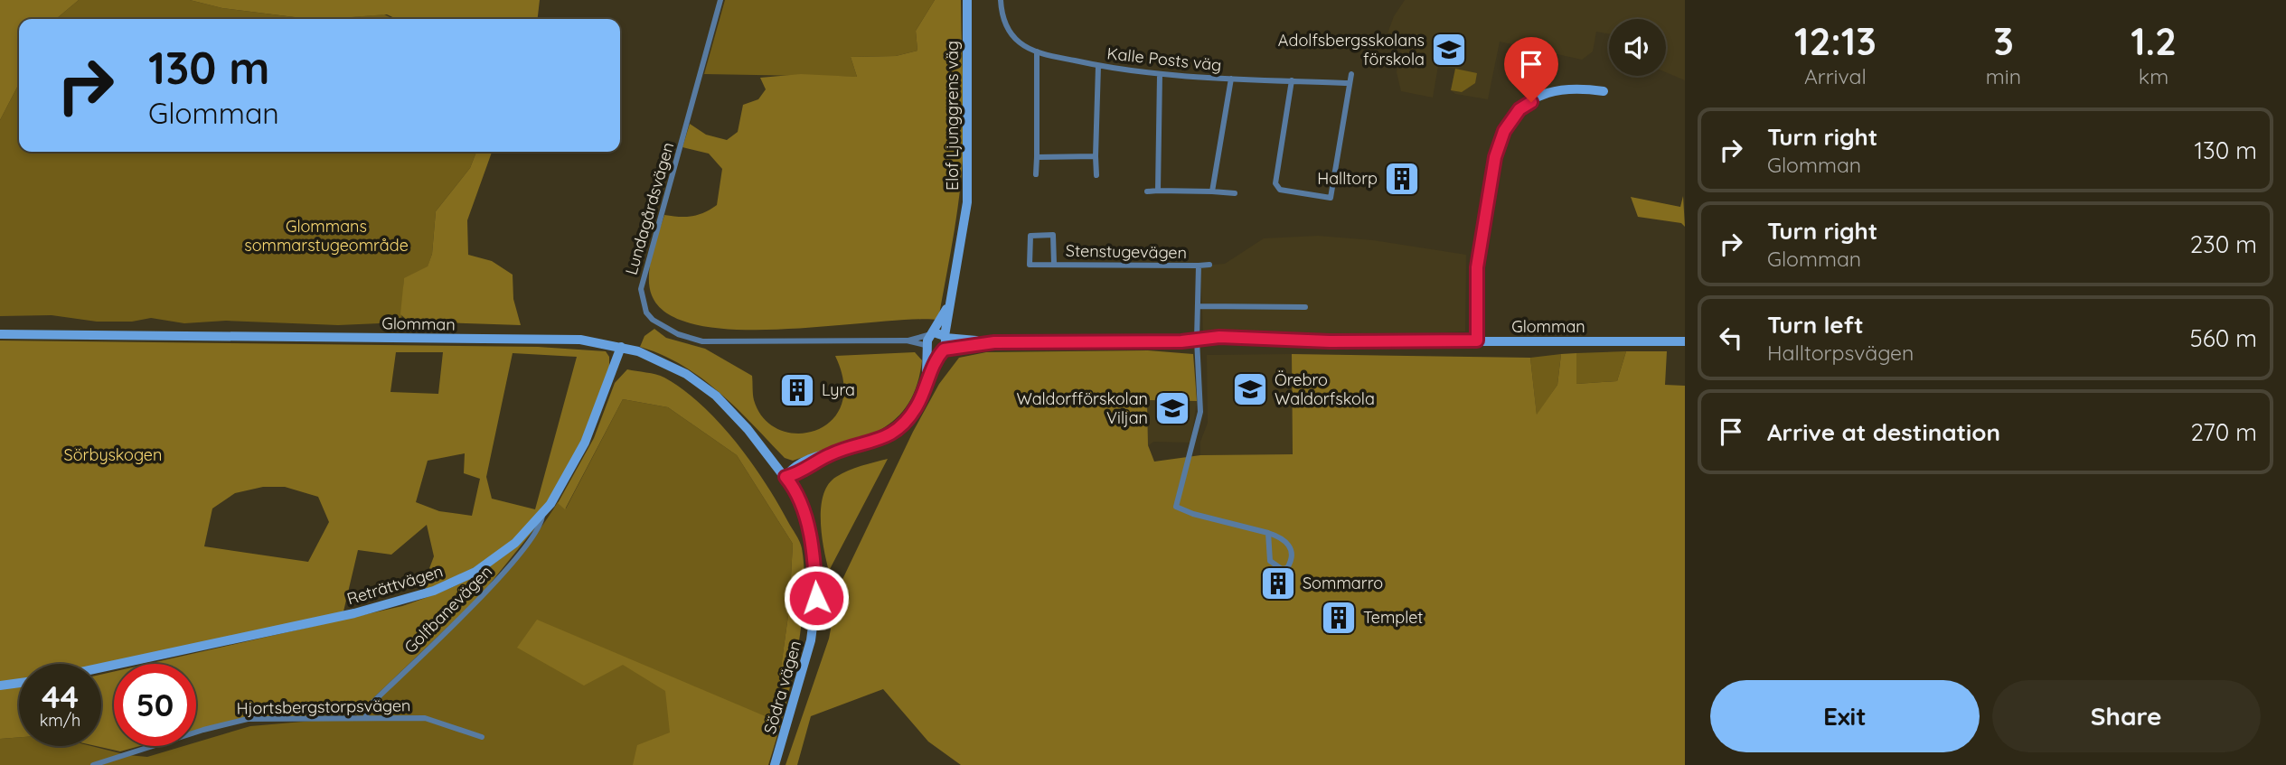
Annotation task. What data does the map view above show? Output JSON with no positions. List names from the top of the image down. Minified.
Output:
{"streets":{"street":["Kalle Posts väg","Elof Ljunggrens väg","Lundagårdsvägen","Stenstugevägen","Glomman","Reträttvägen","Golfbanevägen","Södra vägen","Hjortsbergstorpsvägen"]},"crossings":[["Elof Ljunggrens väg","Lundagårdsvägen"],["Elof Ljunggrens väg","Glomman"],["Lundagårdsvägen","Glomman"],["Stenstugevägen","Glomman"],["Glomman","Reträttvägen"],["Glomman","Södra vägen"],["Reträttvägen","Golfbanevägen"],["Golfbanevägen","Hjortsbergstorpsvägen"]],"parks":["Glommans sommarstugeområde","Sörbyskogen"],"places":{"school or university":["Adolfsbergsskolans förskola","Örebro Waldorfskola","Waldorfförskolan Viljan"],"building":["Halltorp","Lyra","Sommarro","Templet"]},"page":{"eta":["12:13","Arrival","3","min","1.2","km"],"turn":["130 m","Glomman"],"list":[{"name":"Turn right","note":"Glomman","value":"130 m"},{"name":"Turn right","note":"Glomman","value":"230 m"},{"name":"Turn left","note":"Halltorpsvägen","value":"560 m"},{"name":"Arrive at destination","value":"270 m"}],"speed":"44 km/h","limit":"50","buttons":["Exit","Share"]}}
